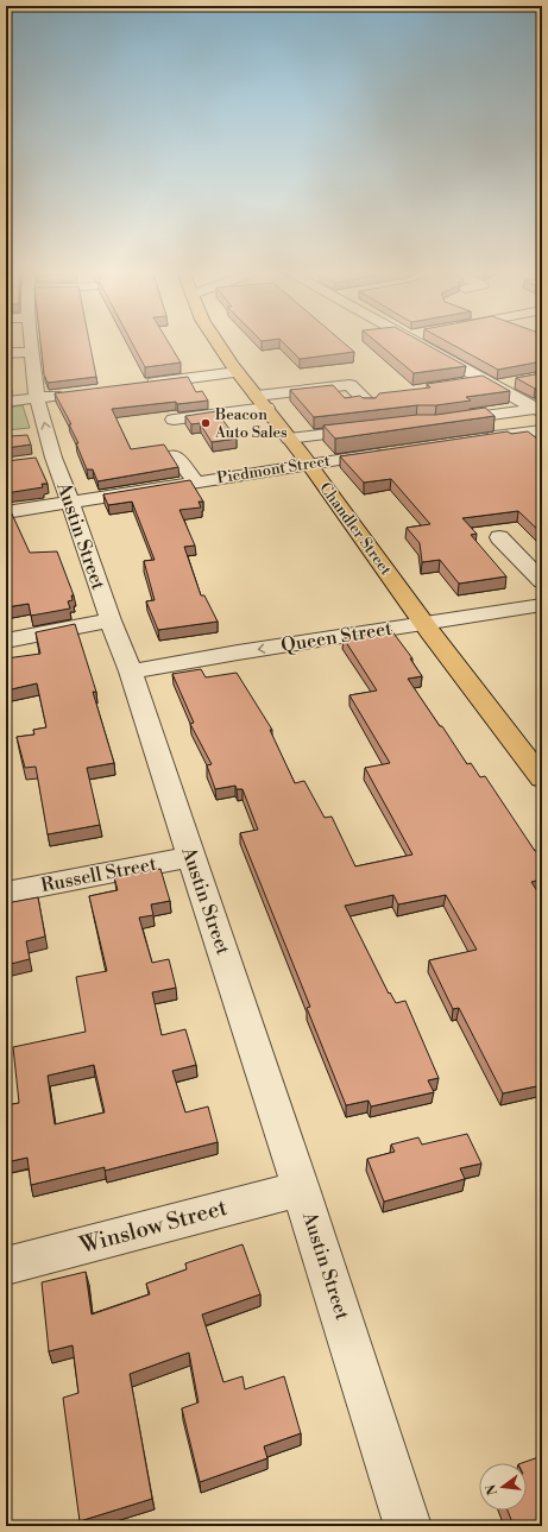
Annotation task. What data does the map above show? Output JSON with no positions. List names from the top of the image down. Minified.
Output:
{"streets":{"main road":["Chandler Street"],"street":["Piedmont Street","Austin Street","Queen Street","Russell Street","Winslow Street"]},"crossings":[["Piedmont Street","Chandler Street"],["Piedmont Street","Austin Street"],["Chandler Street","Queen Street"],["Austin Street","Queen Street"],["Austin Street","Russell Street"],["Austin Street","Winslow Street"]],"places":["Beacon Auto Sales"],"north":"left"}
